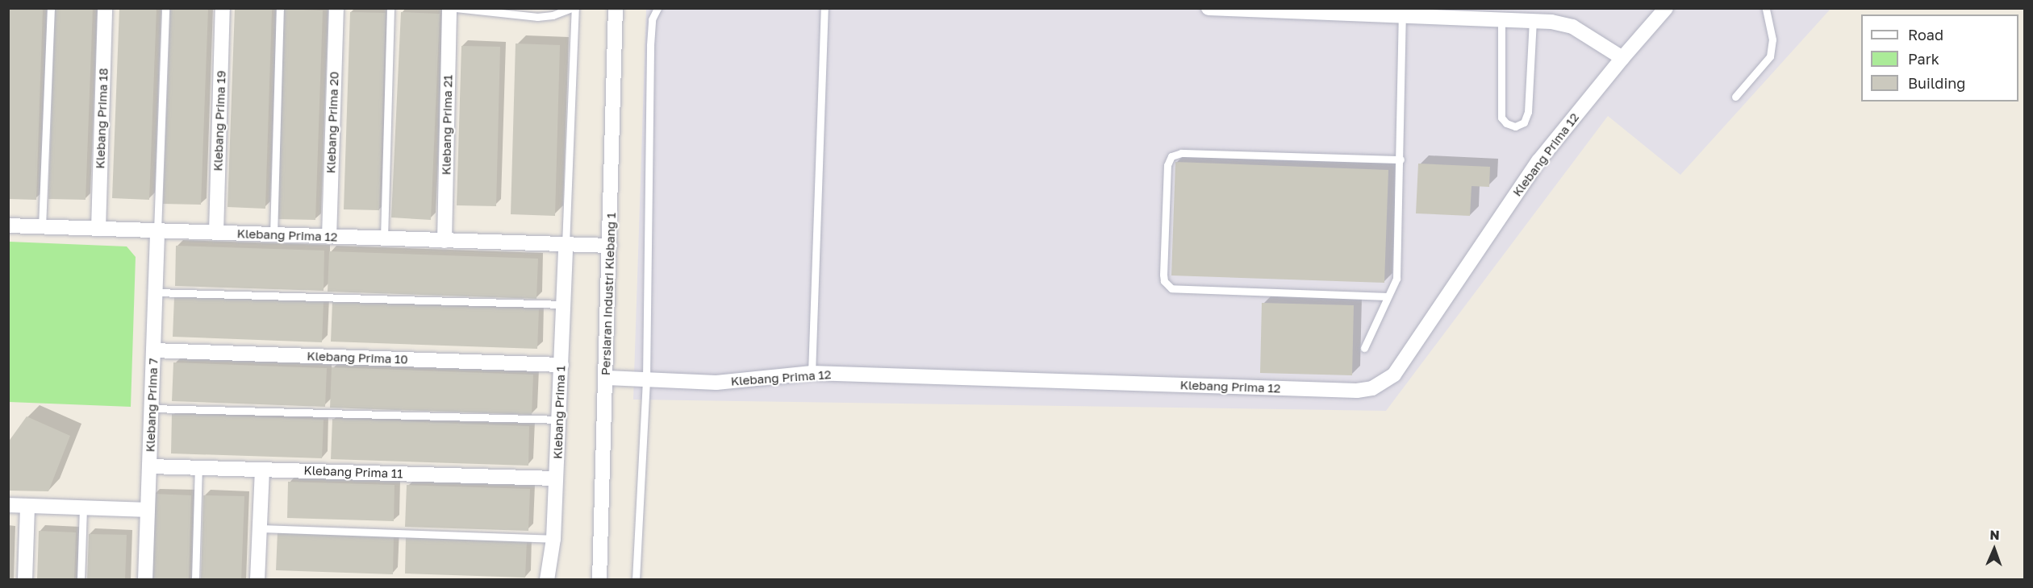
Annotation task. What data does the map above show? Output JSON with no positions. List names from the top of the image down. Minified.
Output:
{"streets":{"street":["Klebang Prima 18","Klebang Prima 19","Klebang Prima 20","Klebang Prima 21","Klebang Prima 12","Persiaran Industri Klebang 1","Klebang Prima 10","Klebang Prima 7","Klebang Prima 1","Klebang Prima 11"]},"crossings":[["Klebang Prima 18","Klebang Prima 12"],["Klebang Prima 19","Klebang Prima 12"],["Klebang Prima 20","Klebang Prima 12"],["Klebang Prima 21","Klebang Prima 12"],["Klebang Prima 12","Persiaran Industri Klebang 1"],["Klebang Prima 12","Klebang Prima 7"],["Klebang Prima 12","Klebang Prima 1"],["Klebang Prima 10","Klebang Prima 7"],["Klebang Prima 10","Klebang Prima 1"],["Klebang Prima 7","Klebang Prima 11"],["Klebang Prima 1","Klebang Prima 11"]],"legend":["Road","Park","Building"],"north":"top"}
